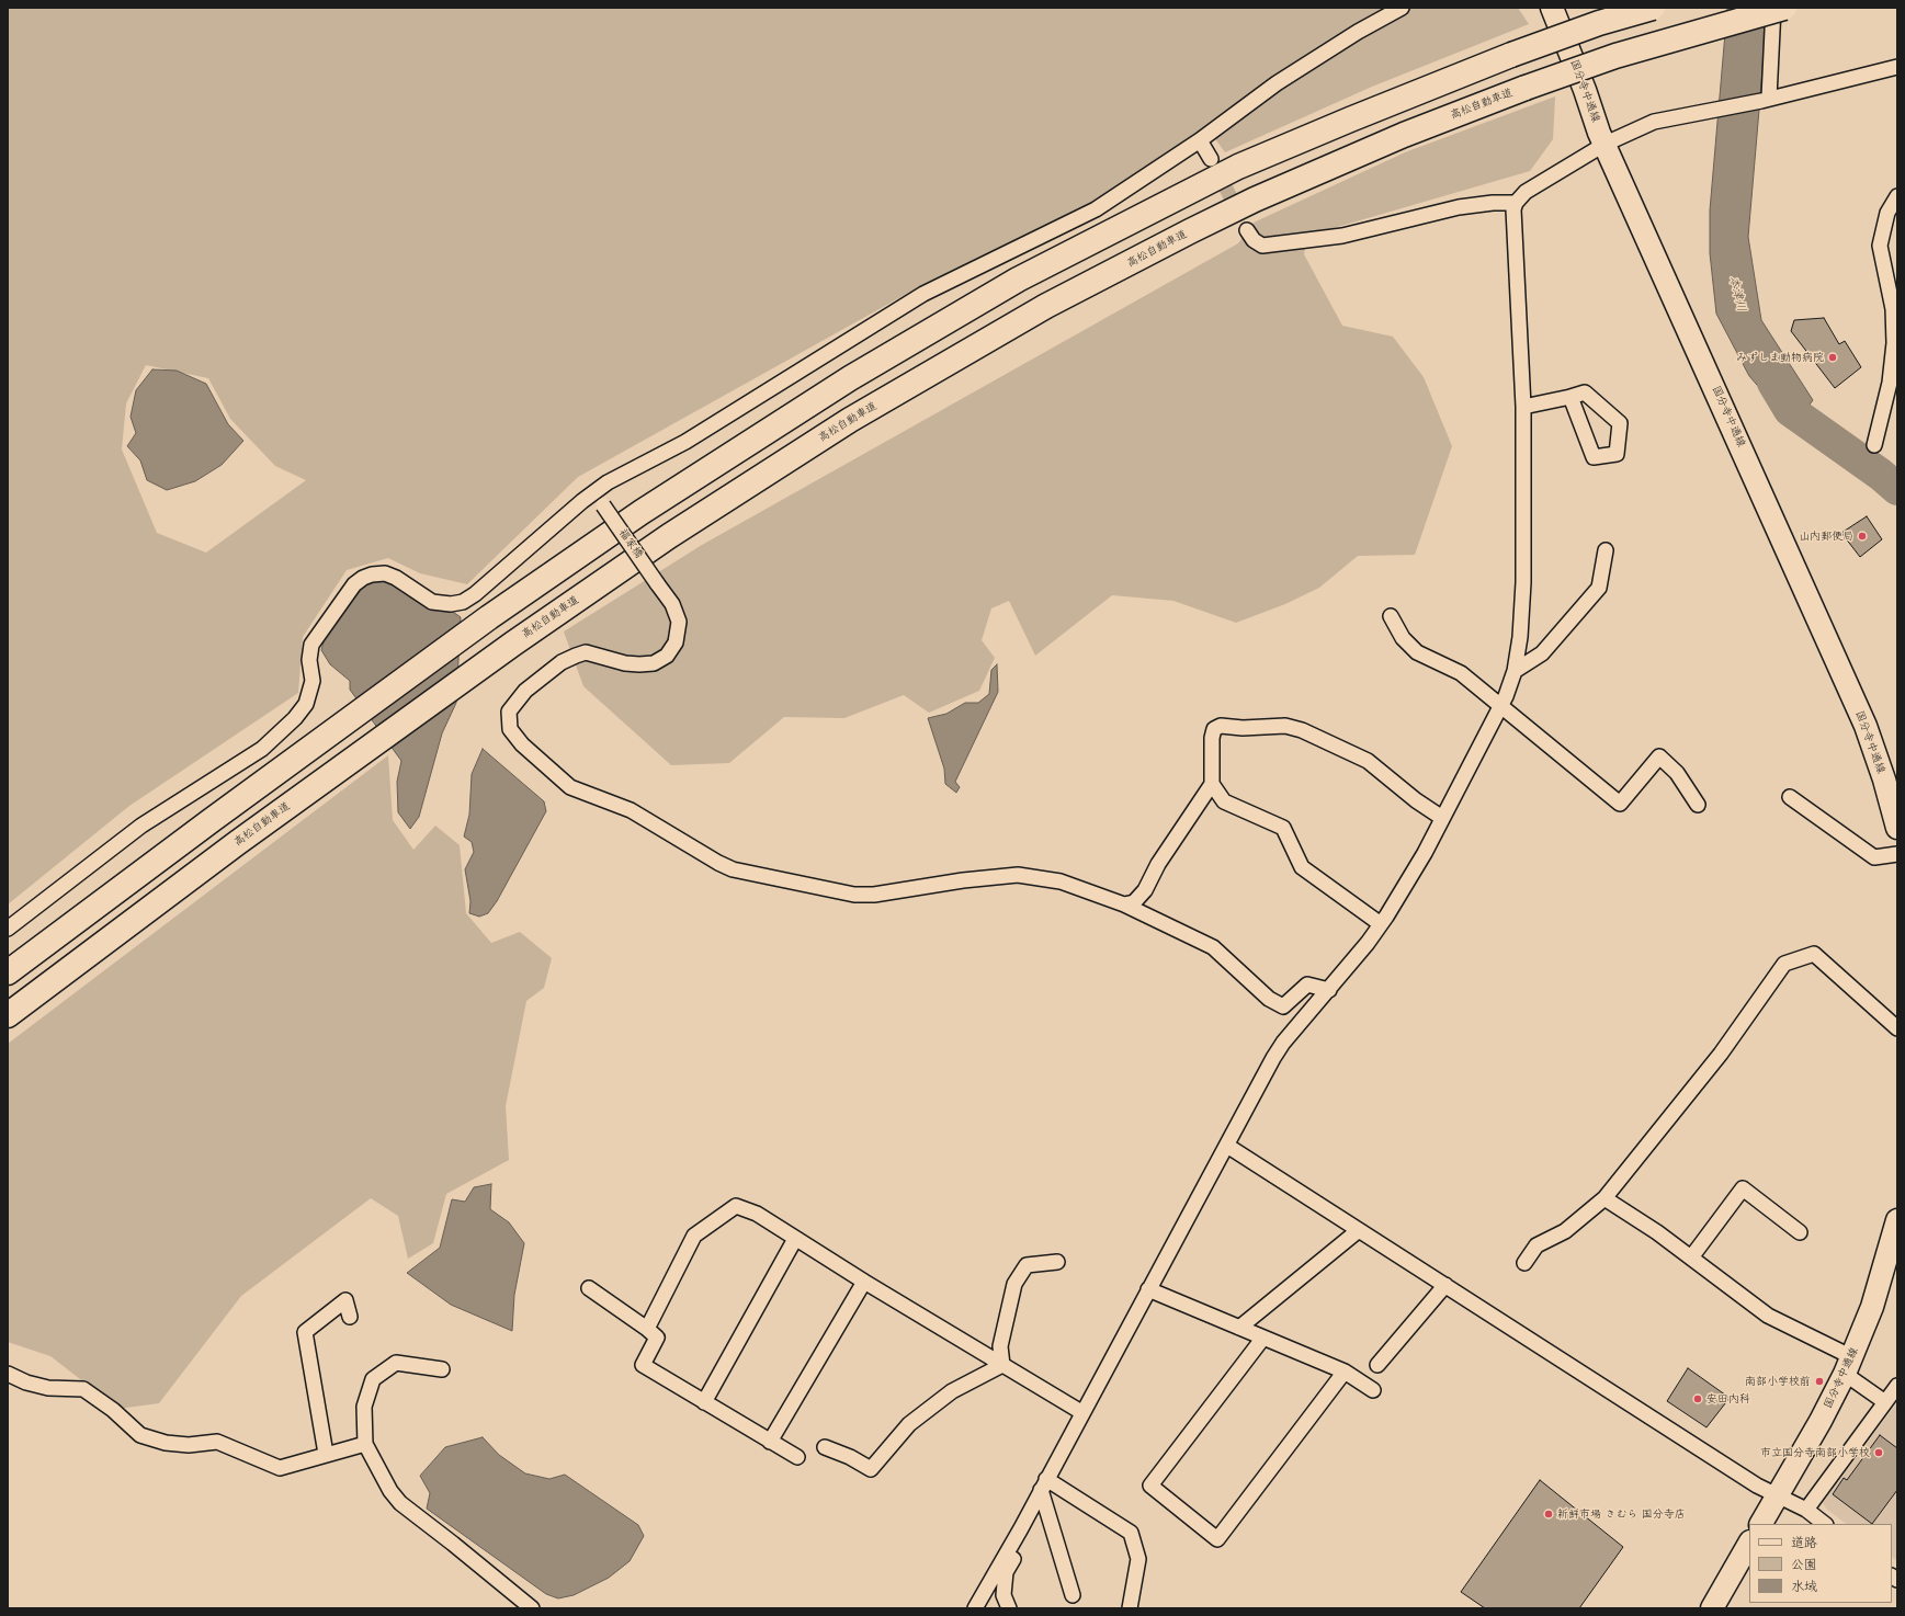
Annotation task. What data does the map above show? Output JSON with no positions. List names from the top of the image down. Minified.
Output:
{"streets":{"highway":["高松自動車道"],"main road":["国分寺中通線"],"street":["福家橋"]},"water":["本津川"],"places":["みずしま動物病院","山内郵便局","南部小学校前","安田内科","市立国分寺南部小学校","新鮮市場 きむら 国分寺店"],"legend":["道路","公園","水域"]}
